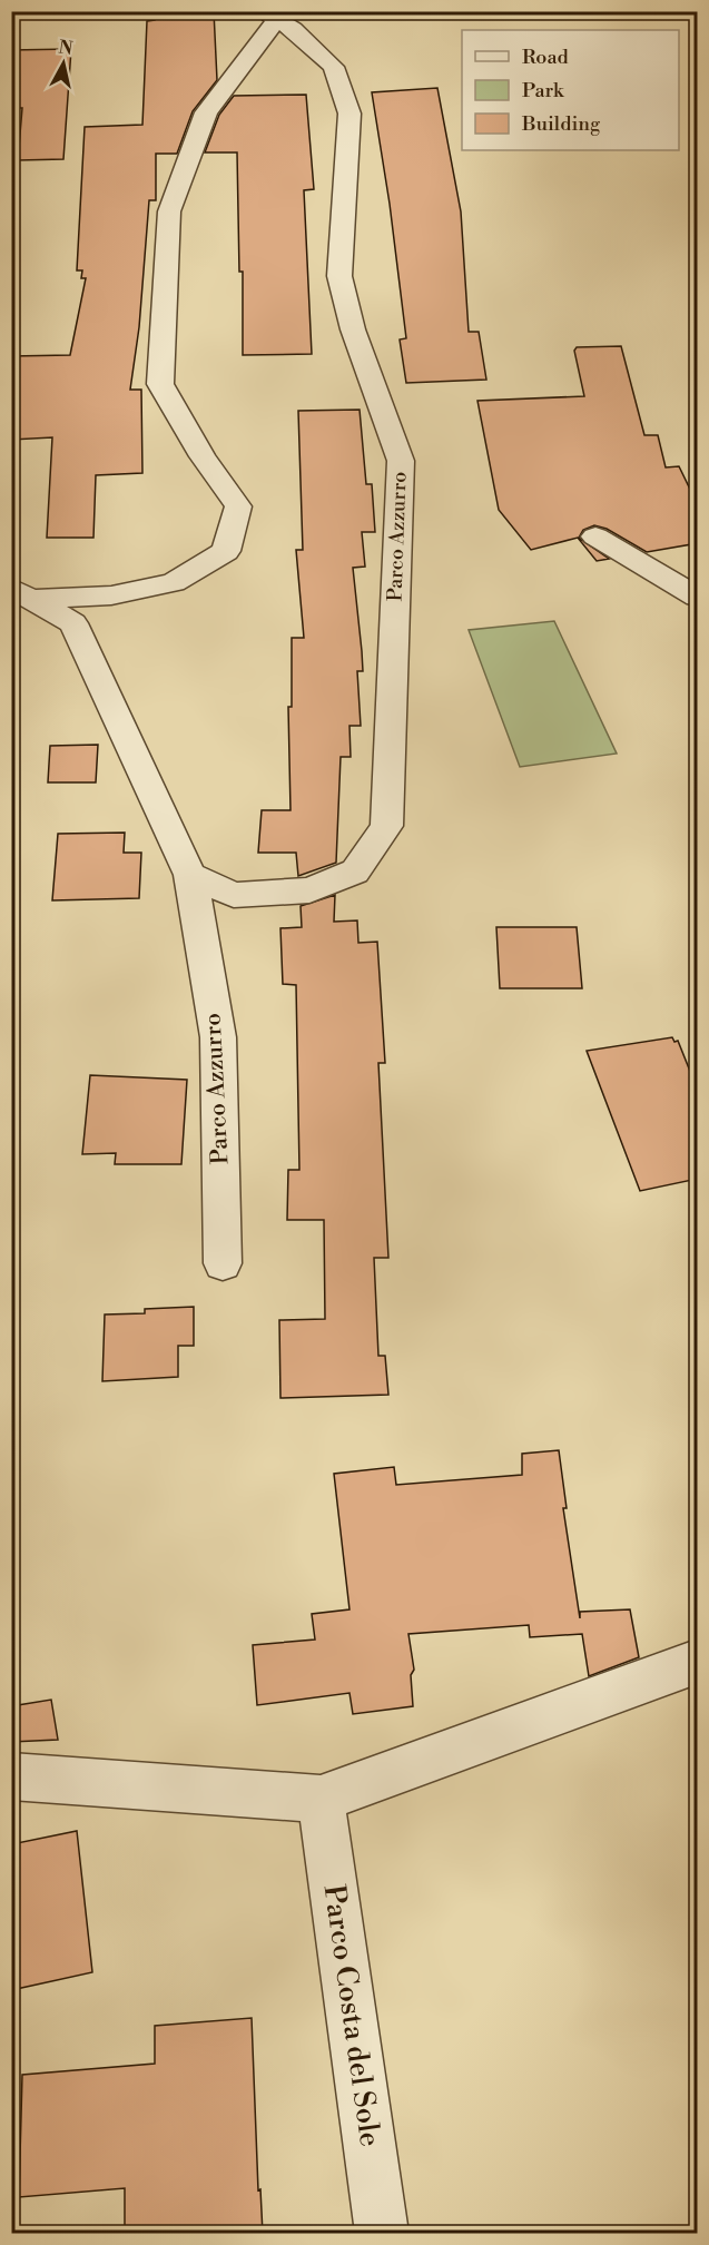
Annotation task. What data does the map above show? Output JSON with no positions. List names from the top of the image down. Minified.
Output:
{"streets":{"street":["Parco Azzurro","Parco Costa del Sole"]},"legend":["Road","Park","Building"],"north":"top"}
